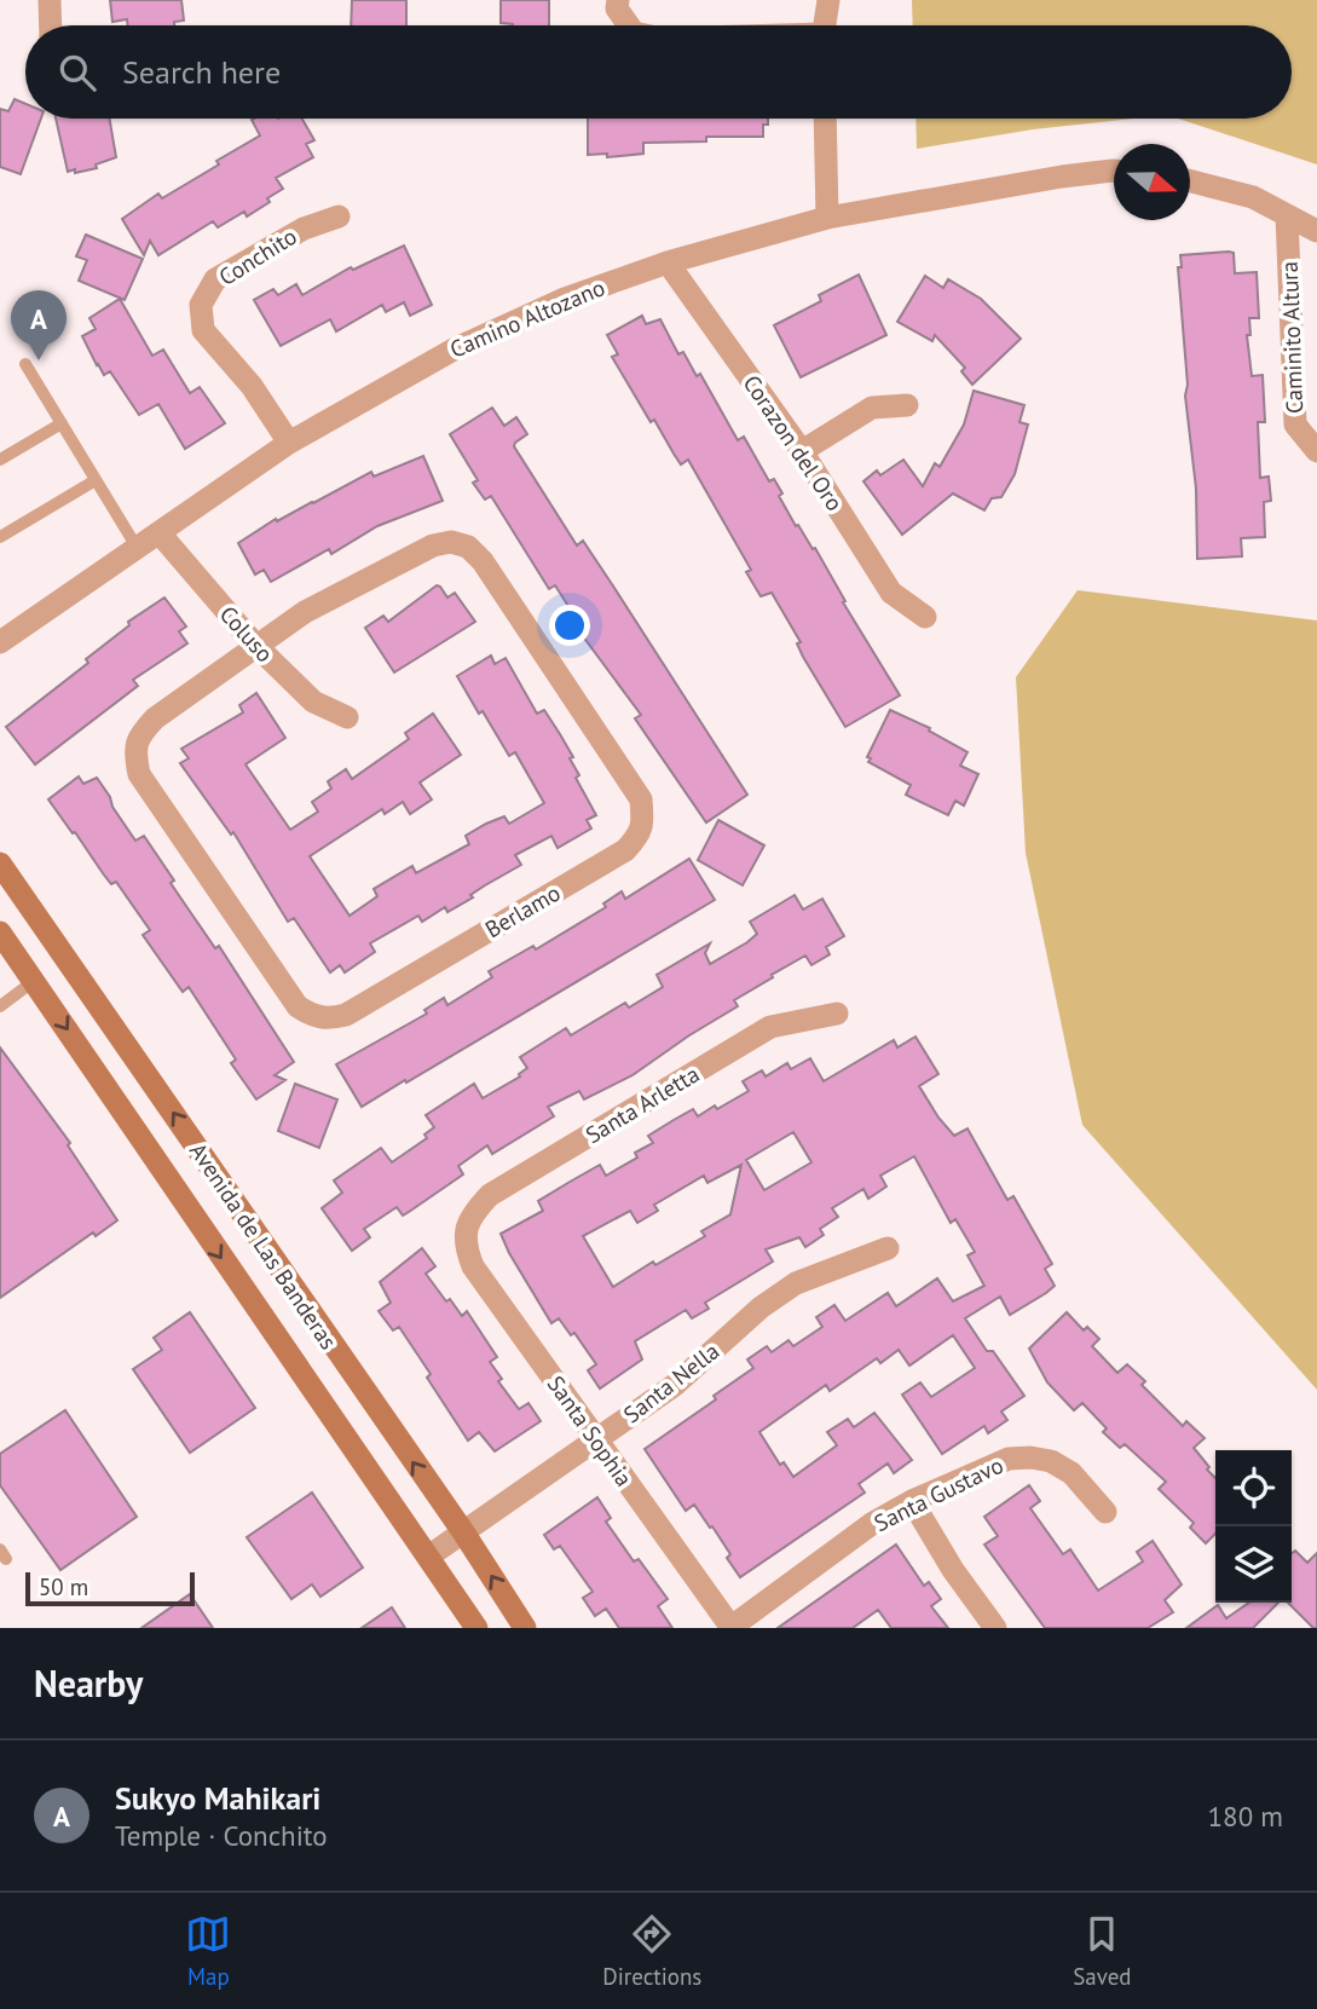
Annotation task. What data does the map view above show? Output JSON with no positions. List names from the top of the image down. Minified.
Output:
{"streets":{"main road":["Avenida de Las Banderas"],"street":["Conchito","Camino Altozano","Caminito Altura","Corazon del Oro","Coluso","Berlamo","Santa Arletta","Santa Nella","Santa Sophia","Santa Gustavo"]},"crossings":[["Conchito","Camino Altozano"],["Camino Altozano","Corazon del Oro"],["Camino Altozano","Coluso"],["Coluso","Berlamo"],["Santa Arletta","Santa Sophia"],["Avenida de Las Banderas","Santa Nella"],["Santa Nella","Santa Sophia"],["Santa Sophia","Santa Gustavo"]],"scale_bar":"50 m","north":"right","page":{"search":"Search here","pins":"A","scale":"50 m","heading":"Nearby","list":[{"mark":"A","name":"Sukyo Mahikari","note":"Temple · Conchito","value":"180 m"}],"nav":["Map","Directions","Saved"]}}
